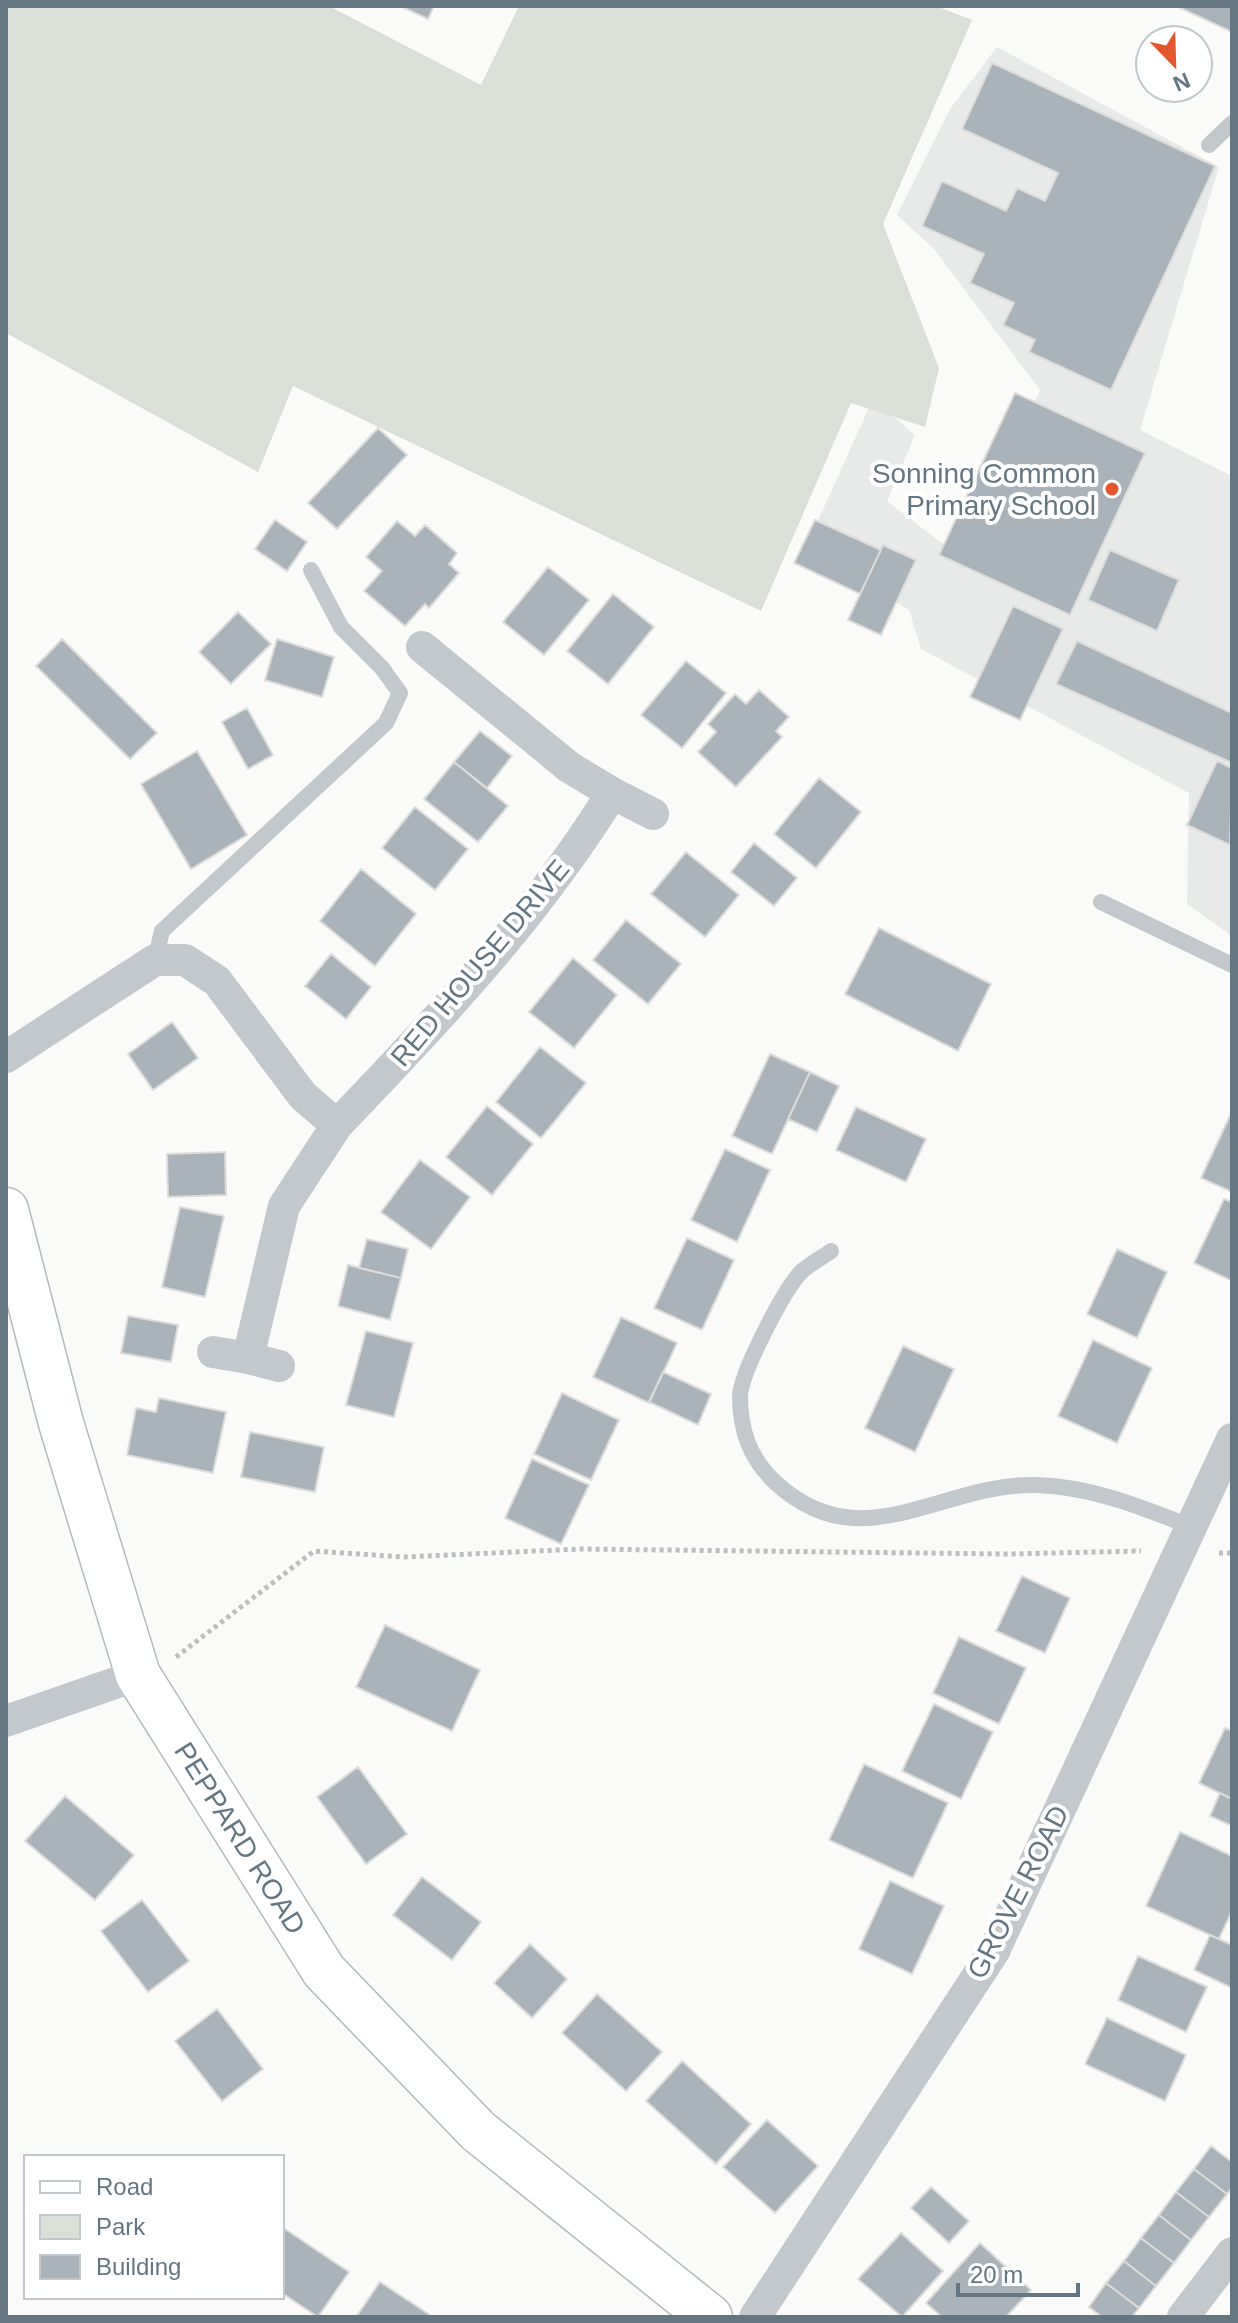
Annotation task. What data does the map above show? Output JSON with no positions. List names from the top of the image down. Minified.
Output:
{"streets":{"main road":["PEPPARD ROAD"],"street":["RED HOUSE DRIVE","GROVE ROAD"]},"places":["Sonning Common Primary School"],"legend":["Road","Park","Building"],"scale_bar":"20 m","north":"bottom right"}
